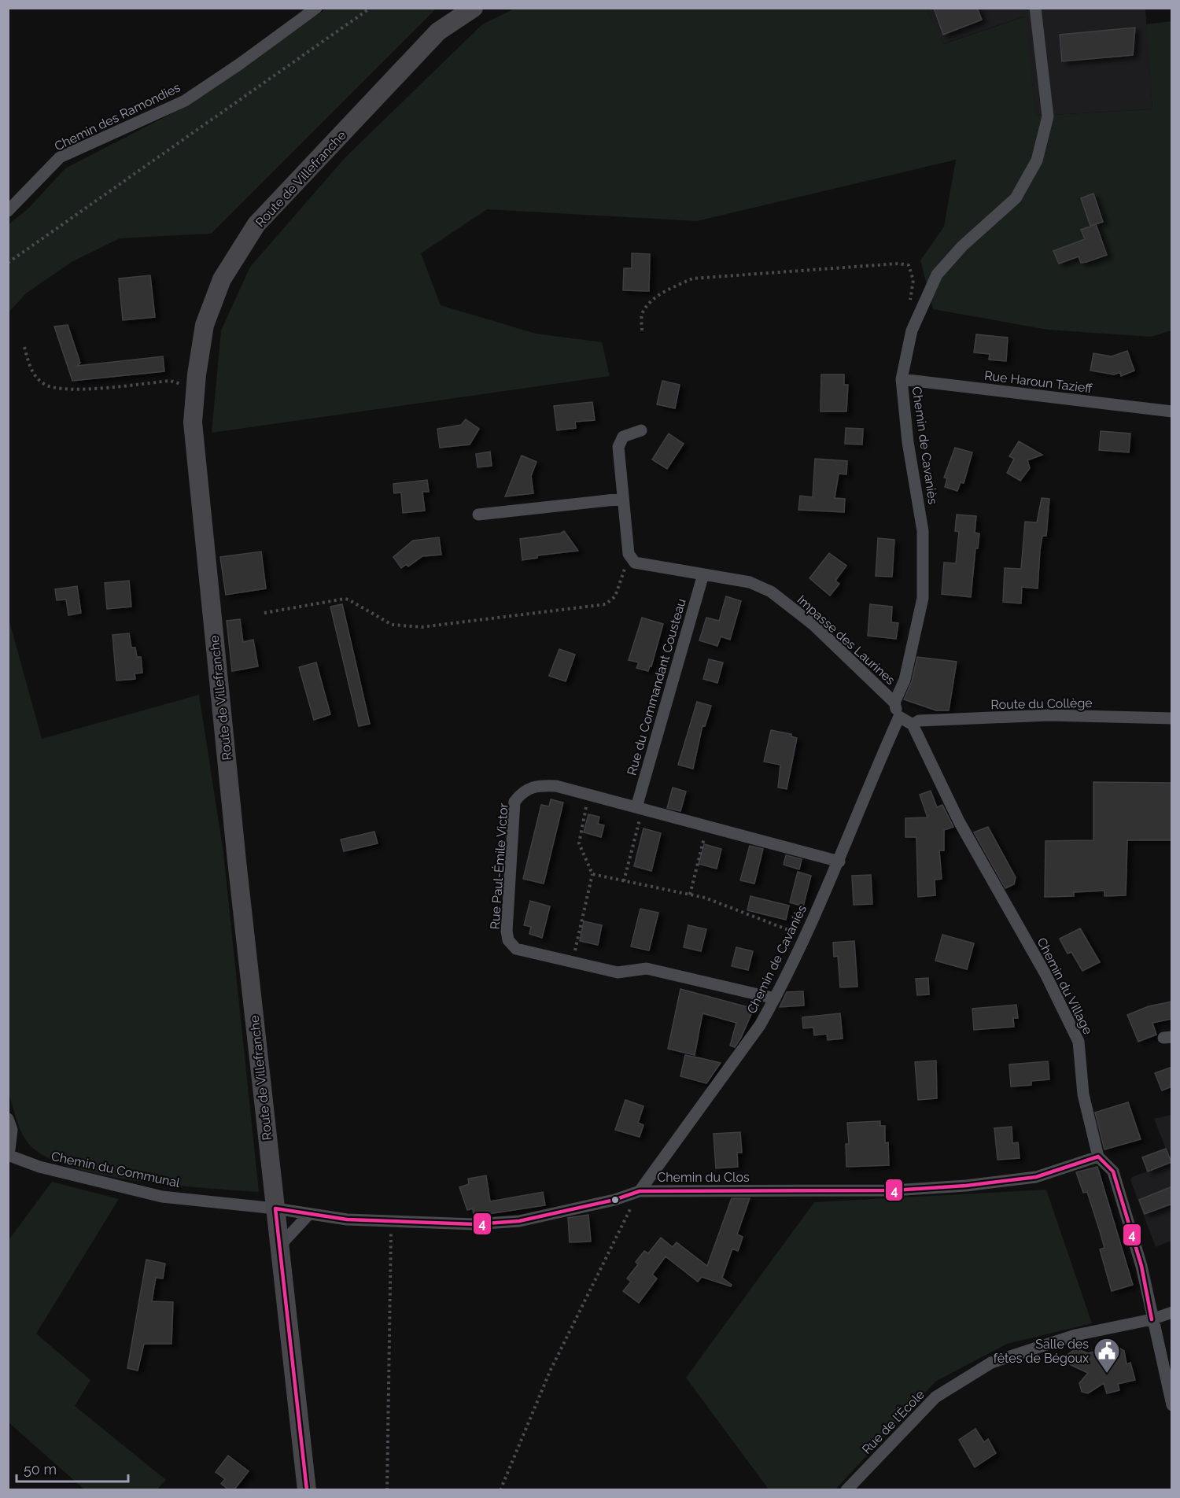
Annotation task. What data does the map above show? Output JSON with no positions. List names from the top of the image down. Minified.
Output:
{"streets":{"main road":["Route de Villefranche"],"street":["Chemin des Ramondies","Rue Haroun Tazieff","Chemin de Cavaniès","Impasse des Laurines","Rue du Commandant Cousteau","Route du Collège","Rue Paul-Émile Victor","Chemin du Village","Chemin du Communal","Chemin du Clos","Rue de l'École"]},"crossings":[["Route de Villefranche","Chemin du Communal"],["Route de Villefranche","Chemin du Clos"],["Rue Haroun Tazieff","Chemin de Cavaniès"],["Chemin de Cavaniès","Impasse des Laurines"],["Chemin de Cavaniès","Rue Paul-Émile Victor"],["Chemin de Cavaniès","Chemin du Clos"],["Impasse des Laurines","Rue du Commandant Cousteau"],["Rue du Commandant Cousteau","Rue Paul-Émile Victor"],["Route du Collège","Chemin du Village"],["Chemin du Village","Chemin du Clos"],["Chemin du Village","Rue de l'École"],["Chemin du Communal","Chemin du Clos"]],"places":{"public building":["Salle des fêtes de Bégoux"]},"lines":["transit line 4"],"scale_bar":"50 m"}
